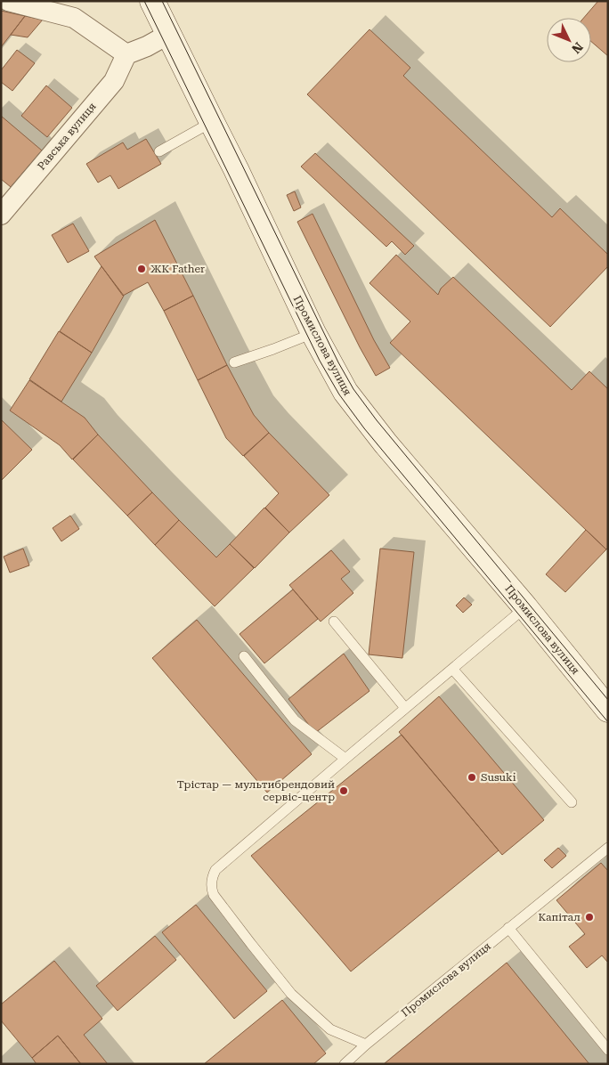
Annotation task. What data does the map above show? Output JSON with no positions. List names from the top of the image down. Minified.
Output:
{"streets":{"main road":["Промислова вулиця"],"street":["Равська вулиця"]},"places":["ЖК Father","Susuki","Трістар — мультибрендовий сервіс-центр","Капітал"],"north":"bottom right"}
